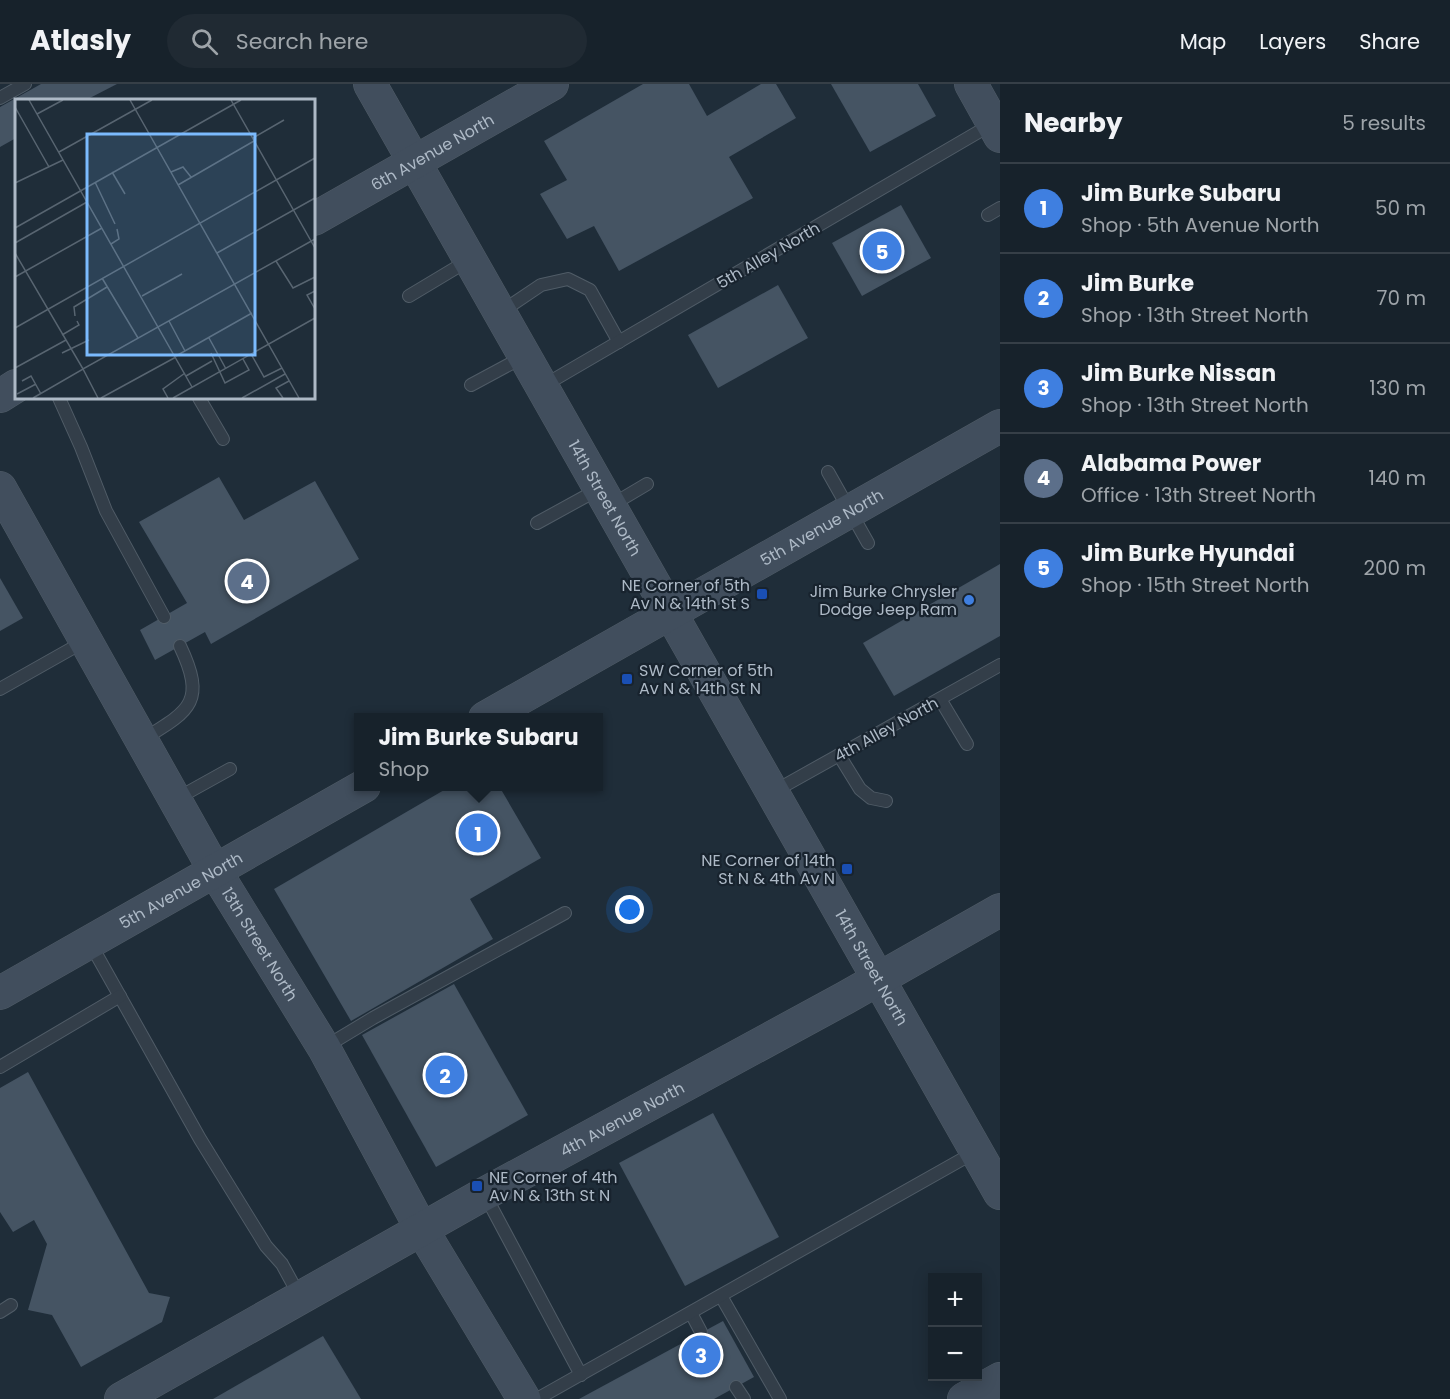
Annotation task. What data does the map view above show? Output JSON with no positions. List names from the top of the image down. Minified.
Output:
{"streets":{"street":["6th Avenue North","14th Street North","5th Avenue North","13th Street North","4th Avenue North"],"lane":["5th Alley North","4th Alley North"]},"crossings":[["6th Avenue North","14th Street North"],["5th Alley North","14th Street North"],["14th Street North","5th Avenue North"],["14th Street North","4th Alley North"],["14th Street North","4th Avenue North"],["5th Avenue North","13th Street North"],["13th Street North","4th Avenue North"]],"places":{"transit":["NE Corner of 5th Av N & 14th St S","SW Corner of 5th Av N & 14th St N","NE Corner of 14th St N & 4th Av N","NE Corner of 4th Av N & 13th St N"],"other":["Jim Burke Chrysler Dodge Jeep Ram"]},"page":{"header":"Atlasly","search":"Search here","nav":["Map","Layers","Share"],"heading":["Nearby","5 results"],"list":[{"mark":"1","name":"Jim Burke Subaru","note":"Shop · 5th Avenue North","value":"50 m"},{"mark":"2","name":"Jim Burke","note":"Shop · 13th Street North","value":"70 m"},{"mark":"3","name":"Jim Burke Nissan","note":"Shop · 13th Street North","value":"130 m"},{"mark":"4","name":"Alabama Power","note":"Office · 13th Street North","value":"140 m"},{"mark":"5","name":"Jim Burke Hyundai","note":"Shop · 15th Street North","value":"200 m"}],"pins":["5","4","1","2","3"],"popup":["Jim Burke Subaru","Shop"],"map_buttons":["+","−"]}}
